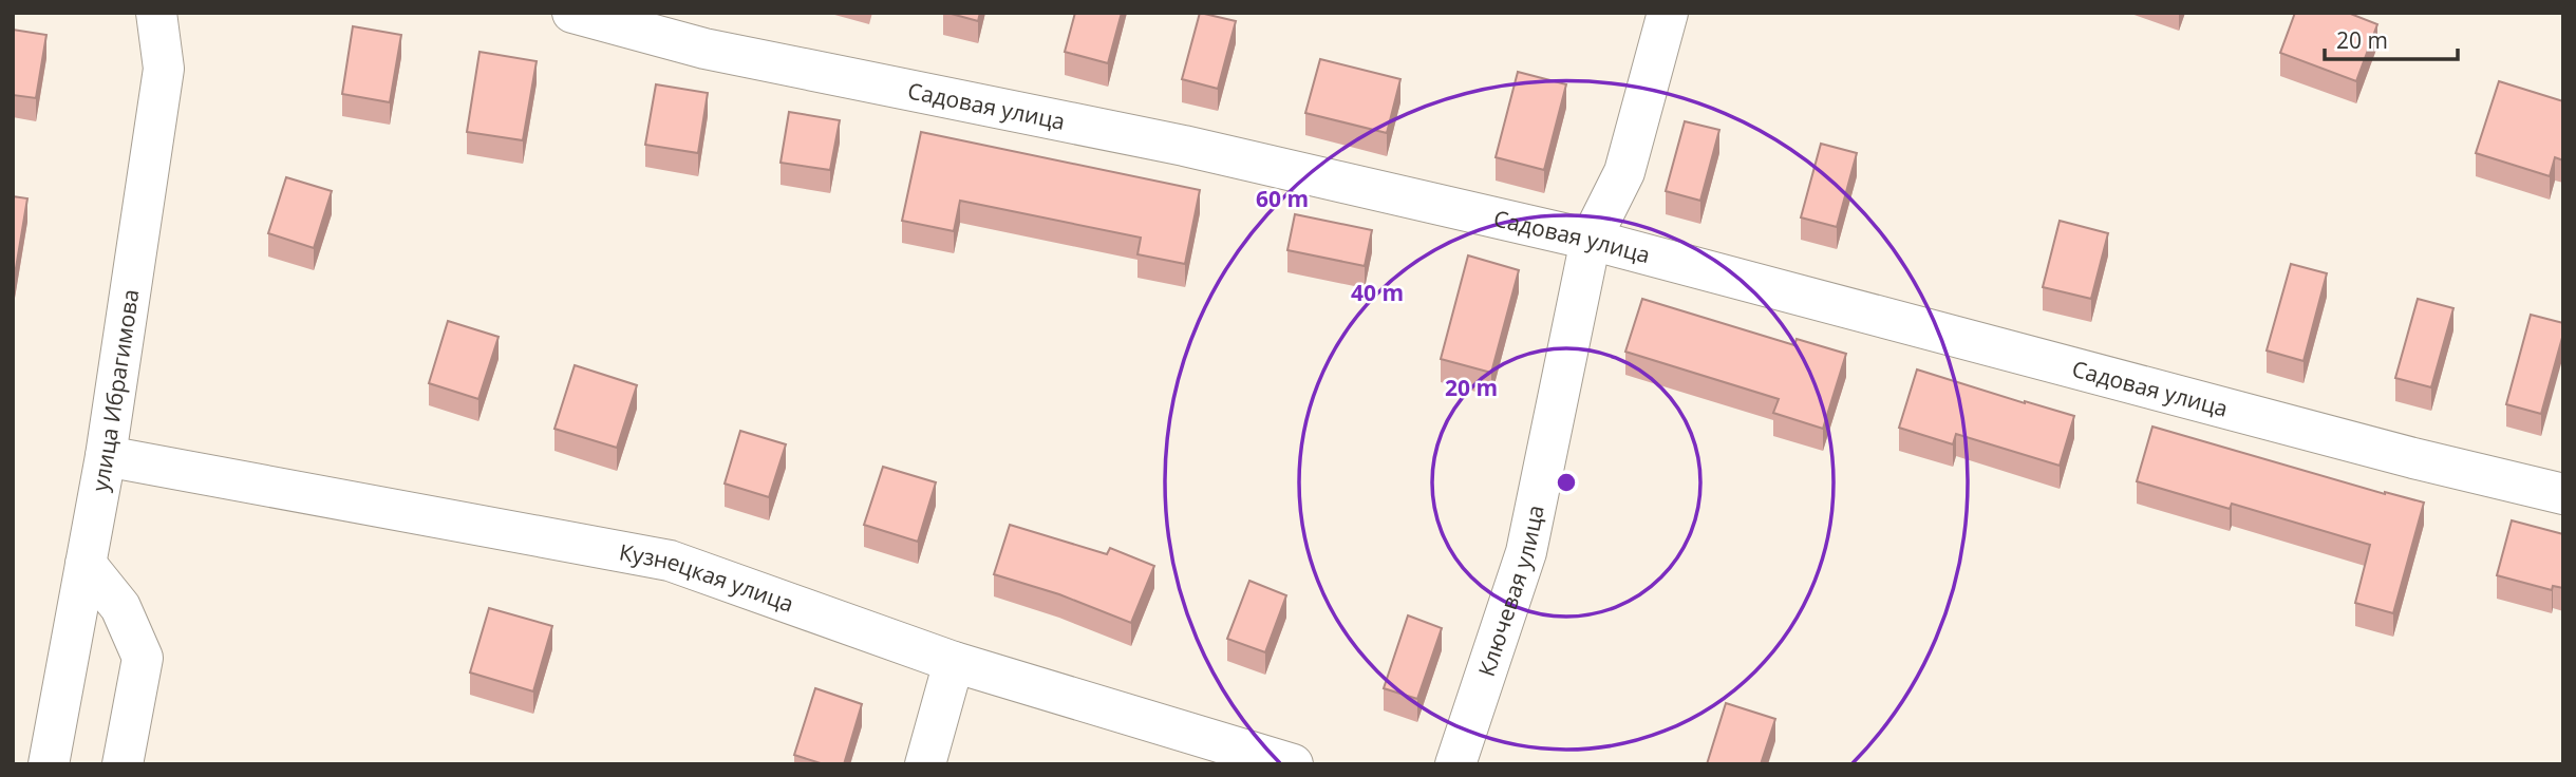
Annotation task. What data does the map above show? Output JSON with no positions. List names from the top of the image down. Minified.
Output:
{"streets":{"street":["Садовая улица","улица Ибрагимова","Кузнецкая улица","Ключевая улица"]},"crossings":[["Садовая улица","Ключевая улица"],["улица Ибрагимова","Кузнецкая улица"]],"scale_bar":"20 m","rings":["60 m","40 m","20 m"]}
